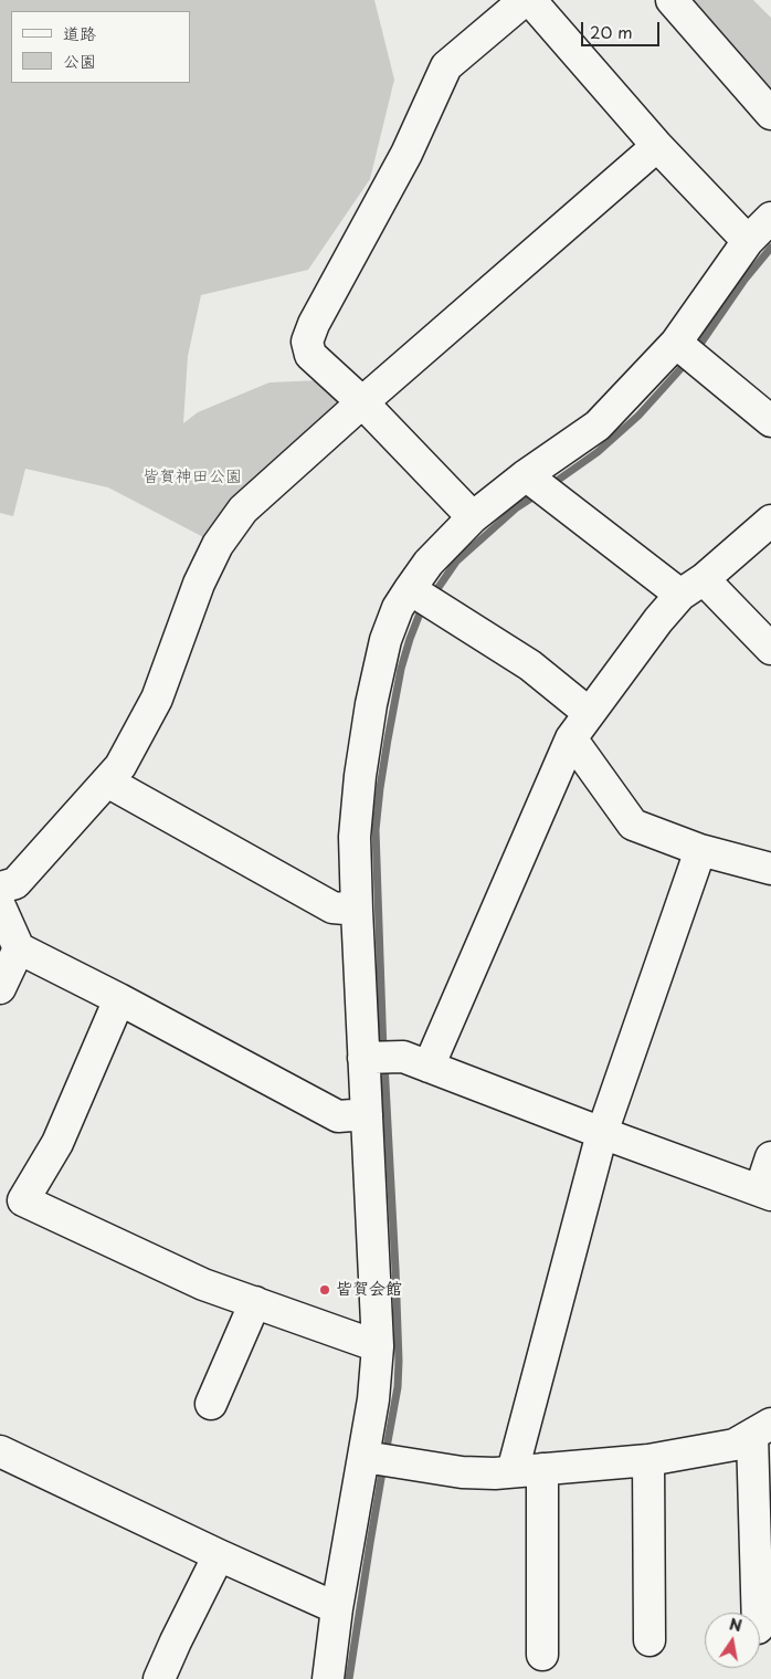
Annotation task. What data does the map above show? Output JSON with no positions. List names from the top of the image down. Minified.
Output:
{"parks":["皆賀神田公園"],"places":["皆賀会館"],"legend":["道路","公園"],"scale_bar":"20 m","north":"top"}
